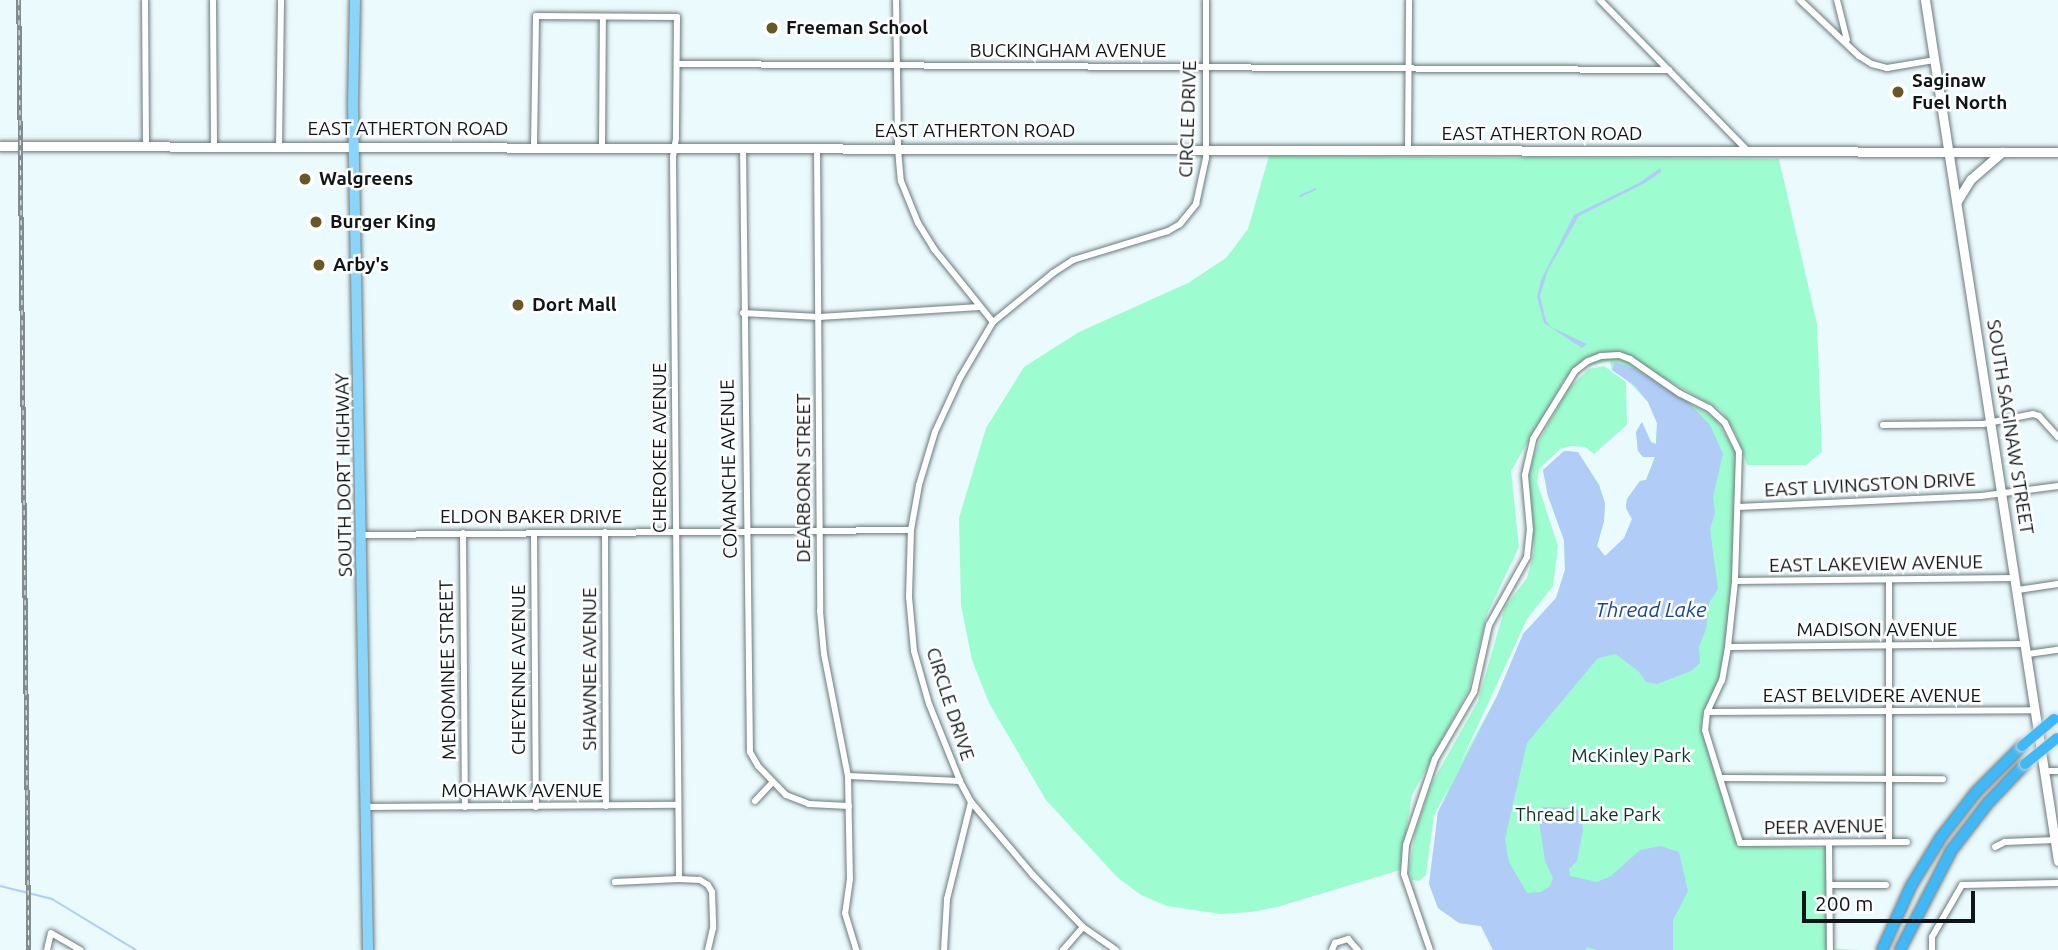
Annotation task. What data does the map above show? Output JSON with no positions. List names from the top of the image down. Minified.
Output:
{"streets":{"main road":["SOUTH DORT HIGHWAY"],"street":["BUCKINGHAM AVENUE","CIRCLE DRIVE","EAST ATHERTON ROAD","SOUTH SAGINAW STREET","CHEROKEE AVENUE","COMANCHE AVENUE","DEARBORN STREET","EAST LIVINGSTON DRIVE","ELDON BAKER DRIVE","EAST LAKEVIEW AVENUE","MADISON AVENUE","SHAWNEE AVENUE","MENOMINEE STREET","CHEYENNE AVENUE","EAST BELVIDERE AVENUE","MOHAWK AVENUE","PEER AVENUE"]},"crossings":[["BUCKINGHAM AVENUE","CIRCLE DRIVE"],["BUCKINGHAM AVENUE","CHEROKEE AVENUE"],["CIRCLE DRIVE","EAST ATHERTON ROAD"],["CIRCLE DRIVE","ELDON BAKER DRIVE"],["EAST ATHERTON ROAD","SOUTH SAGINAW STREET"],["EAST ATHERTON ROAD","CHEROKEE AVENUE"],["EAST ATHERTON ROAD","COMANCHE AVENUE"],["EAST ATHERTON ROAD","SOUTH DORT HIGHWAY"],["EAST ATHERTON ROAD","DEARBORN STREET"],["SOUTH SAGINAW STREET","EAST LIVINGSTON DRIVE"],["SOUTH SAGINAW STREET","EAST LAKEVIEW AVENUE"],["SOUTH SAGINAW STREET","MADISON AVENUE"],["SOUTH SAGINAW STREET","EAST BELVIDERE AVENUE"],["CHEROKEE AVENUE","ELDON BAKER DRIVE"],["CHEROKEE AVENUE","MOHAWK AVENUE"],["COMANCHE AVENUE","DEARBORN STREET"],["COMANCHE AVENUE","ELDON BAKER DRIVE"],["SOUTH DORT HIGHWAY","ELDON BAKER DRIVE"],["SOUTH DORT HIGHWAY","MOHAWK AVENUE"],["DEARBORN STREET","ELDON BAKER DRIVE"],["ELDON BAKER DRIVE","SHAWNEE AVENUE"],["ELDON BAKER DRIVE","MENOMINEE STREET"],["ELDON BAKER DRIVE","CHEYENNE AVENUE"],["SHAWNEE AVENUE","MOHAWK AVENUE"],["MENOMINEE STREET","MOHAWK AVENUE"],["CHEYENNE AVENUE","MOHAWK AVENUE"]],"water":["Thread Lake"],"parks":["McKinley Park","Thread Lake Park"],"places":["Freeman School","Saginaw Fuel North","Walgreens","Burger King","Arby's","Dort Mall"],"scale_bar":"200 m"}
